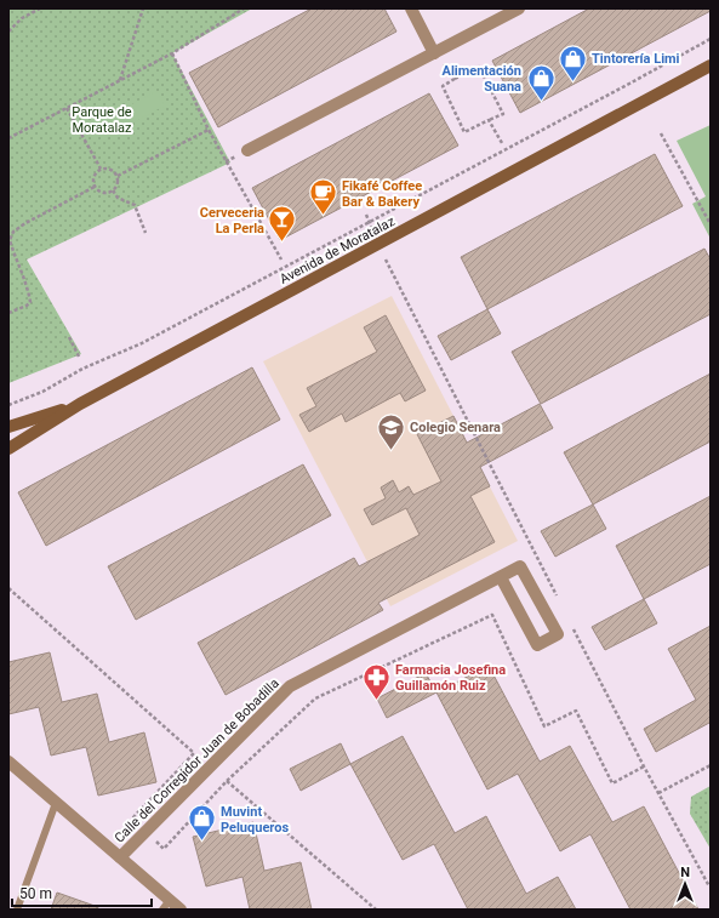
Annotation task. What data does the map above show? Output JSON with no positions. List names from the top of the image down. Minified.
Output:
{"streets":{"main road":["Avenida de Moratalaz"],"street":["Calle del Corregidor Juan de Bobadilla"]},"parks":["Parque de Moratalaz"],"places":{"shop":["Tintorería Limi","Alimentación Suana","Muvint Peluqueros"],"cafe":["Fikafé Coffee Bar & Bakery"],"bar":["Cerveceria La Perla"],"school or university":["Colegio Senara"],"pharmacy":["Farmacia Josefina Guillamón Ruiz"]},"scale_bar":"50 m","north":"top"}
